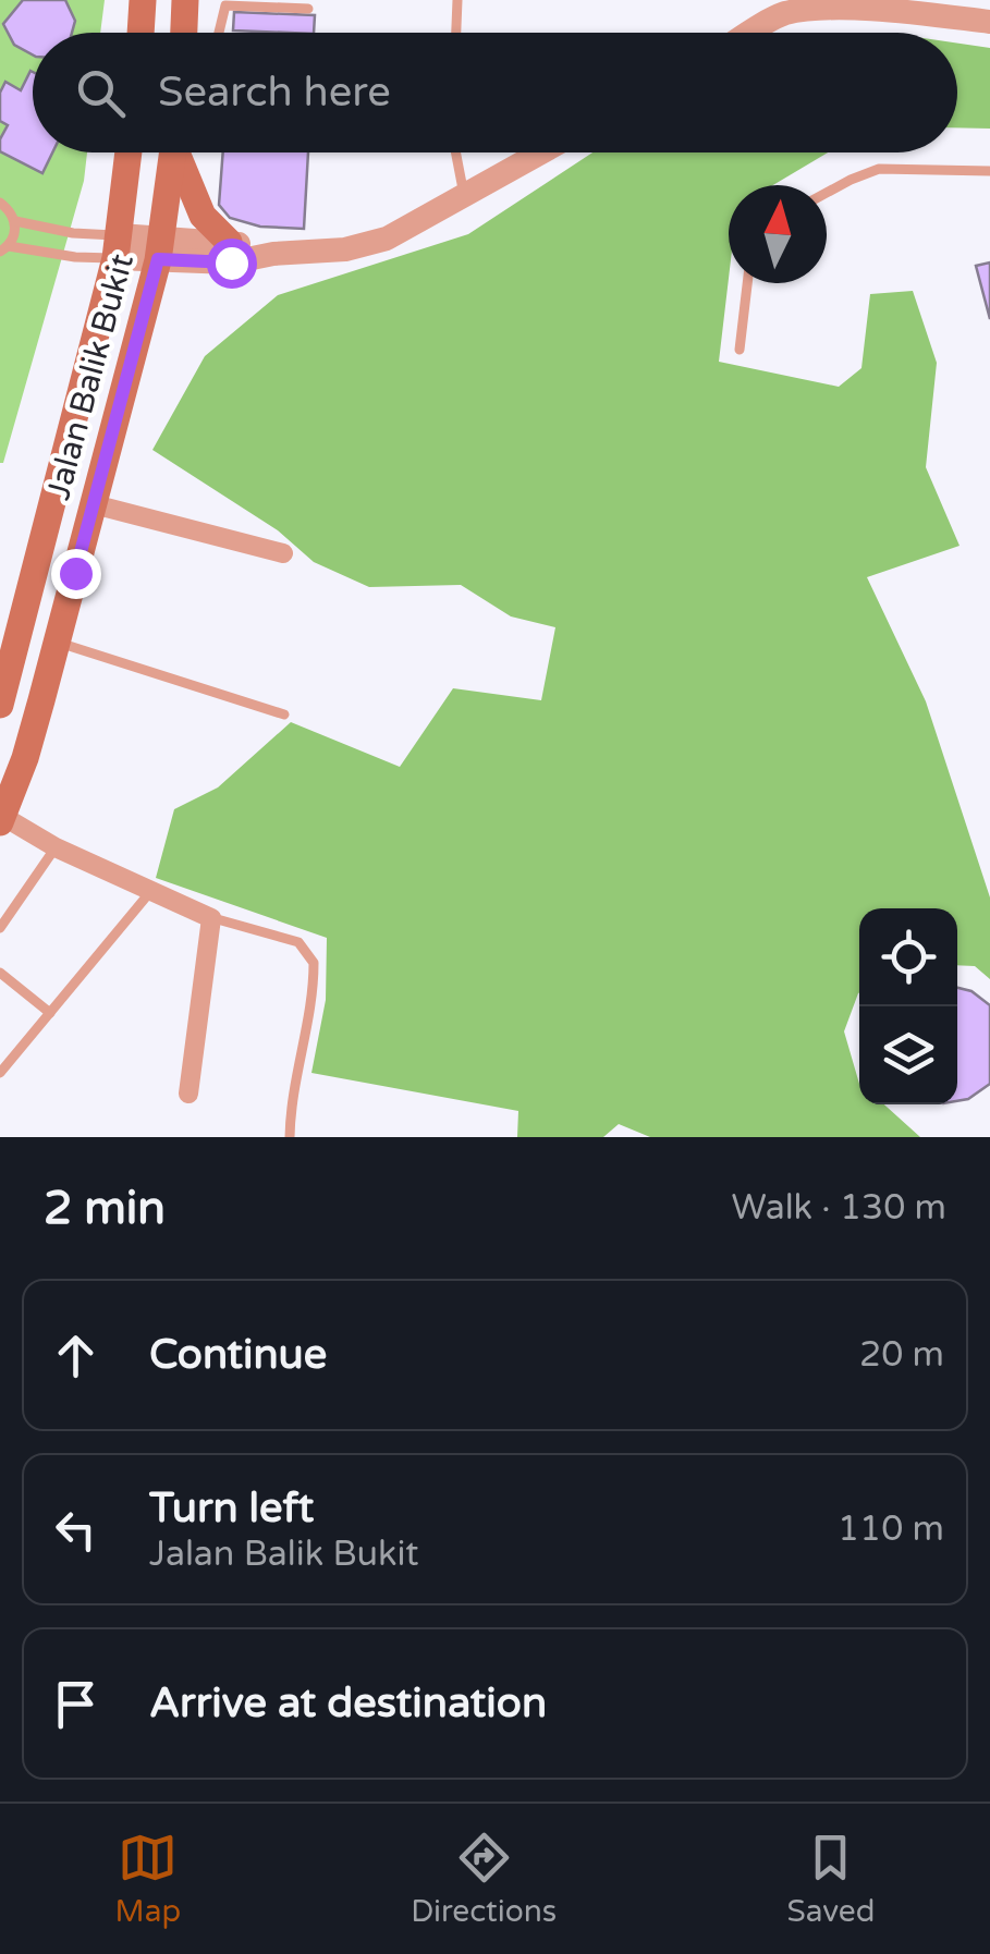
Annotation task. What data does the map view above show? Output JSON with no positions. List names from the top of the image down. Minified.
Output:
{"streets":{"main road":["Jalan Balik Bukit"]},"north":"top","page":{"search":"Search here","heading":["2 min","Walk · 130 m"],"list":[["Continue","20 m"],["Turn left","Jalan Balik Bukit","110 m"],"Arrive at destination"],"nav":["Map","Directions","Saved"]}}
